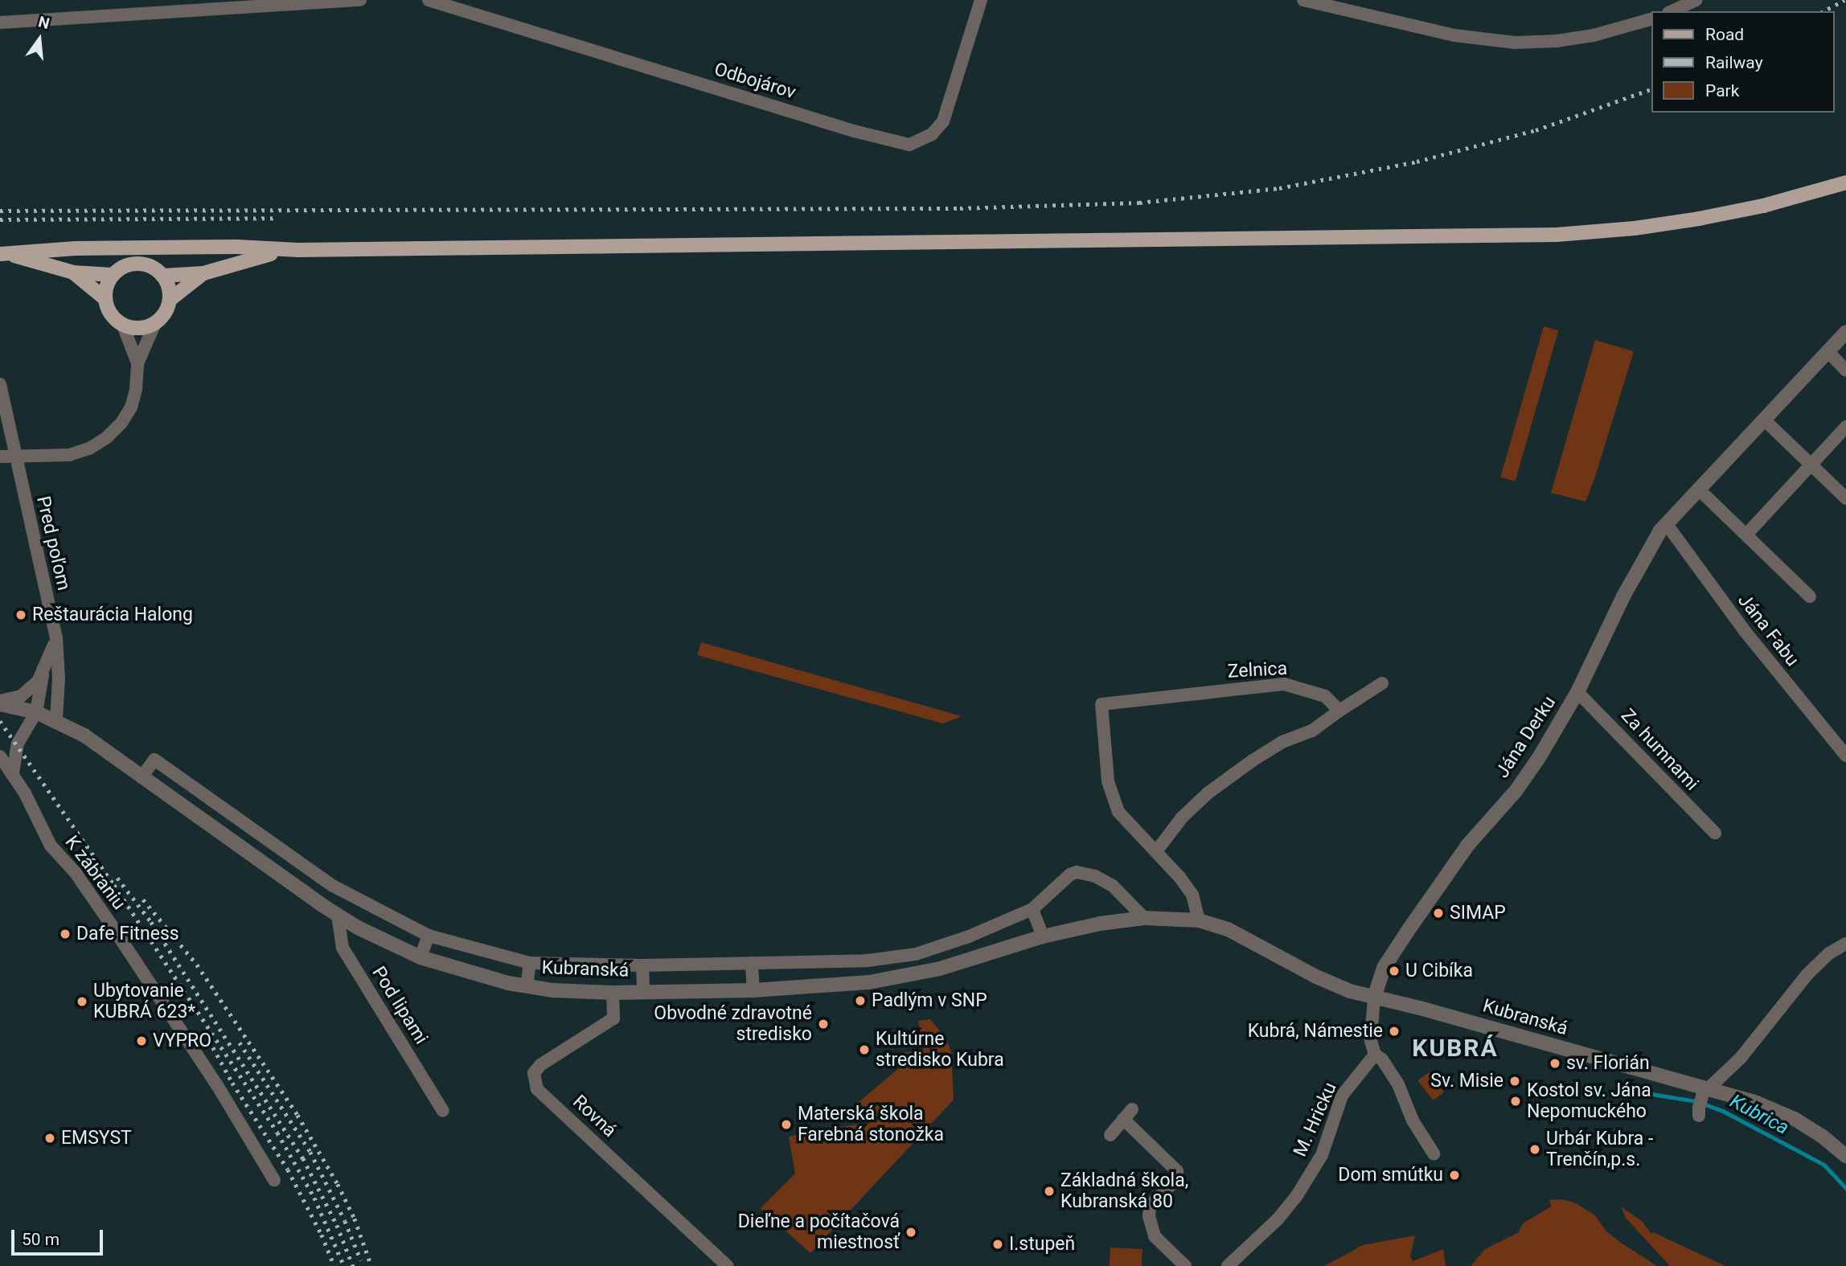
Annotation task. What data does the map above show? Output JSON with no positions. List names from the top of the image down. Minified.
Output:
{"streets":{"street":["Odbojárov","Pred poľom","Jána Fabu","Zelnica","Jána Derku","Za humnami","K zábraniu","Kubranská","Pod lipami","Rovná","M. Hricku"]},"crossings":[["Pred poľom","Kubranská"],["Jána Fabu","Jána Derku"],["Zelnica","Kubranská"],["Jána Derku","Za humnami"],["Jána Derku","Kubranská"],["Kubranská","Pod lipami"],["Kubranská","Rovná"]],"districts":["KUBRÁ"],"water":["Kubrica"],"places":["Reštaurácia Halong","SIMAP","Dafe Fitness","U Cibíka","Padlým v SNP","Ubytovanie KUBRÁ 623*","Obvodné zdravotné stredisko","Kubrá, Námestie","VYPRO","Kultúrne stredisko Kubra","sv. Florián","Sv. Misie","Kostol sv. Jána Nepomuckého","Materská škola Farebná stonožka","EMSYST","Urbár Kubra - Trenčín,p.s.","Dom smútku","Základná škola, Kubranská 80","Dieľne a počítačová miestnosť","I.stupeň"],"legend":["Road","Railway","Park"],"scale_bar":"50 m","north":"top"}
